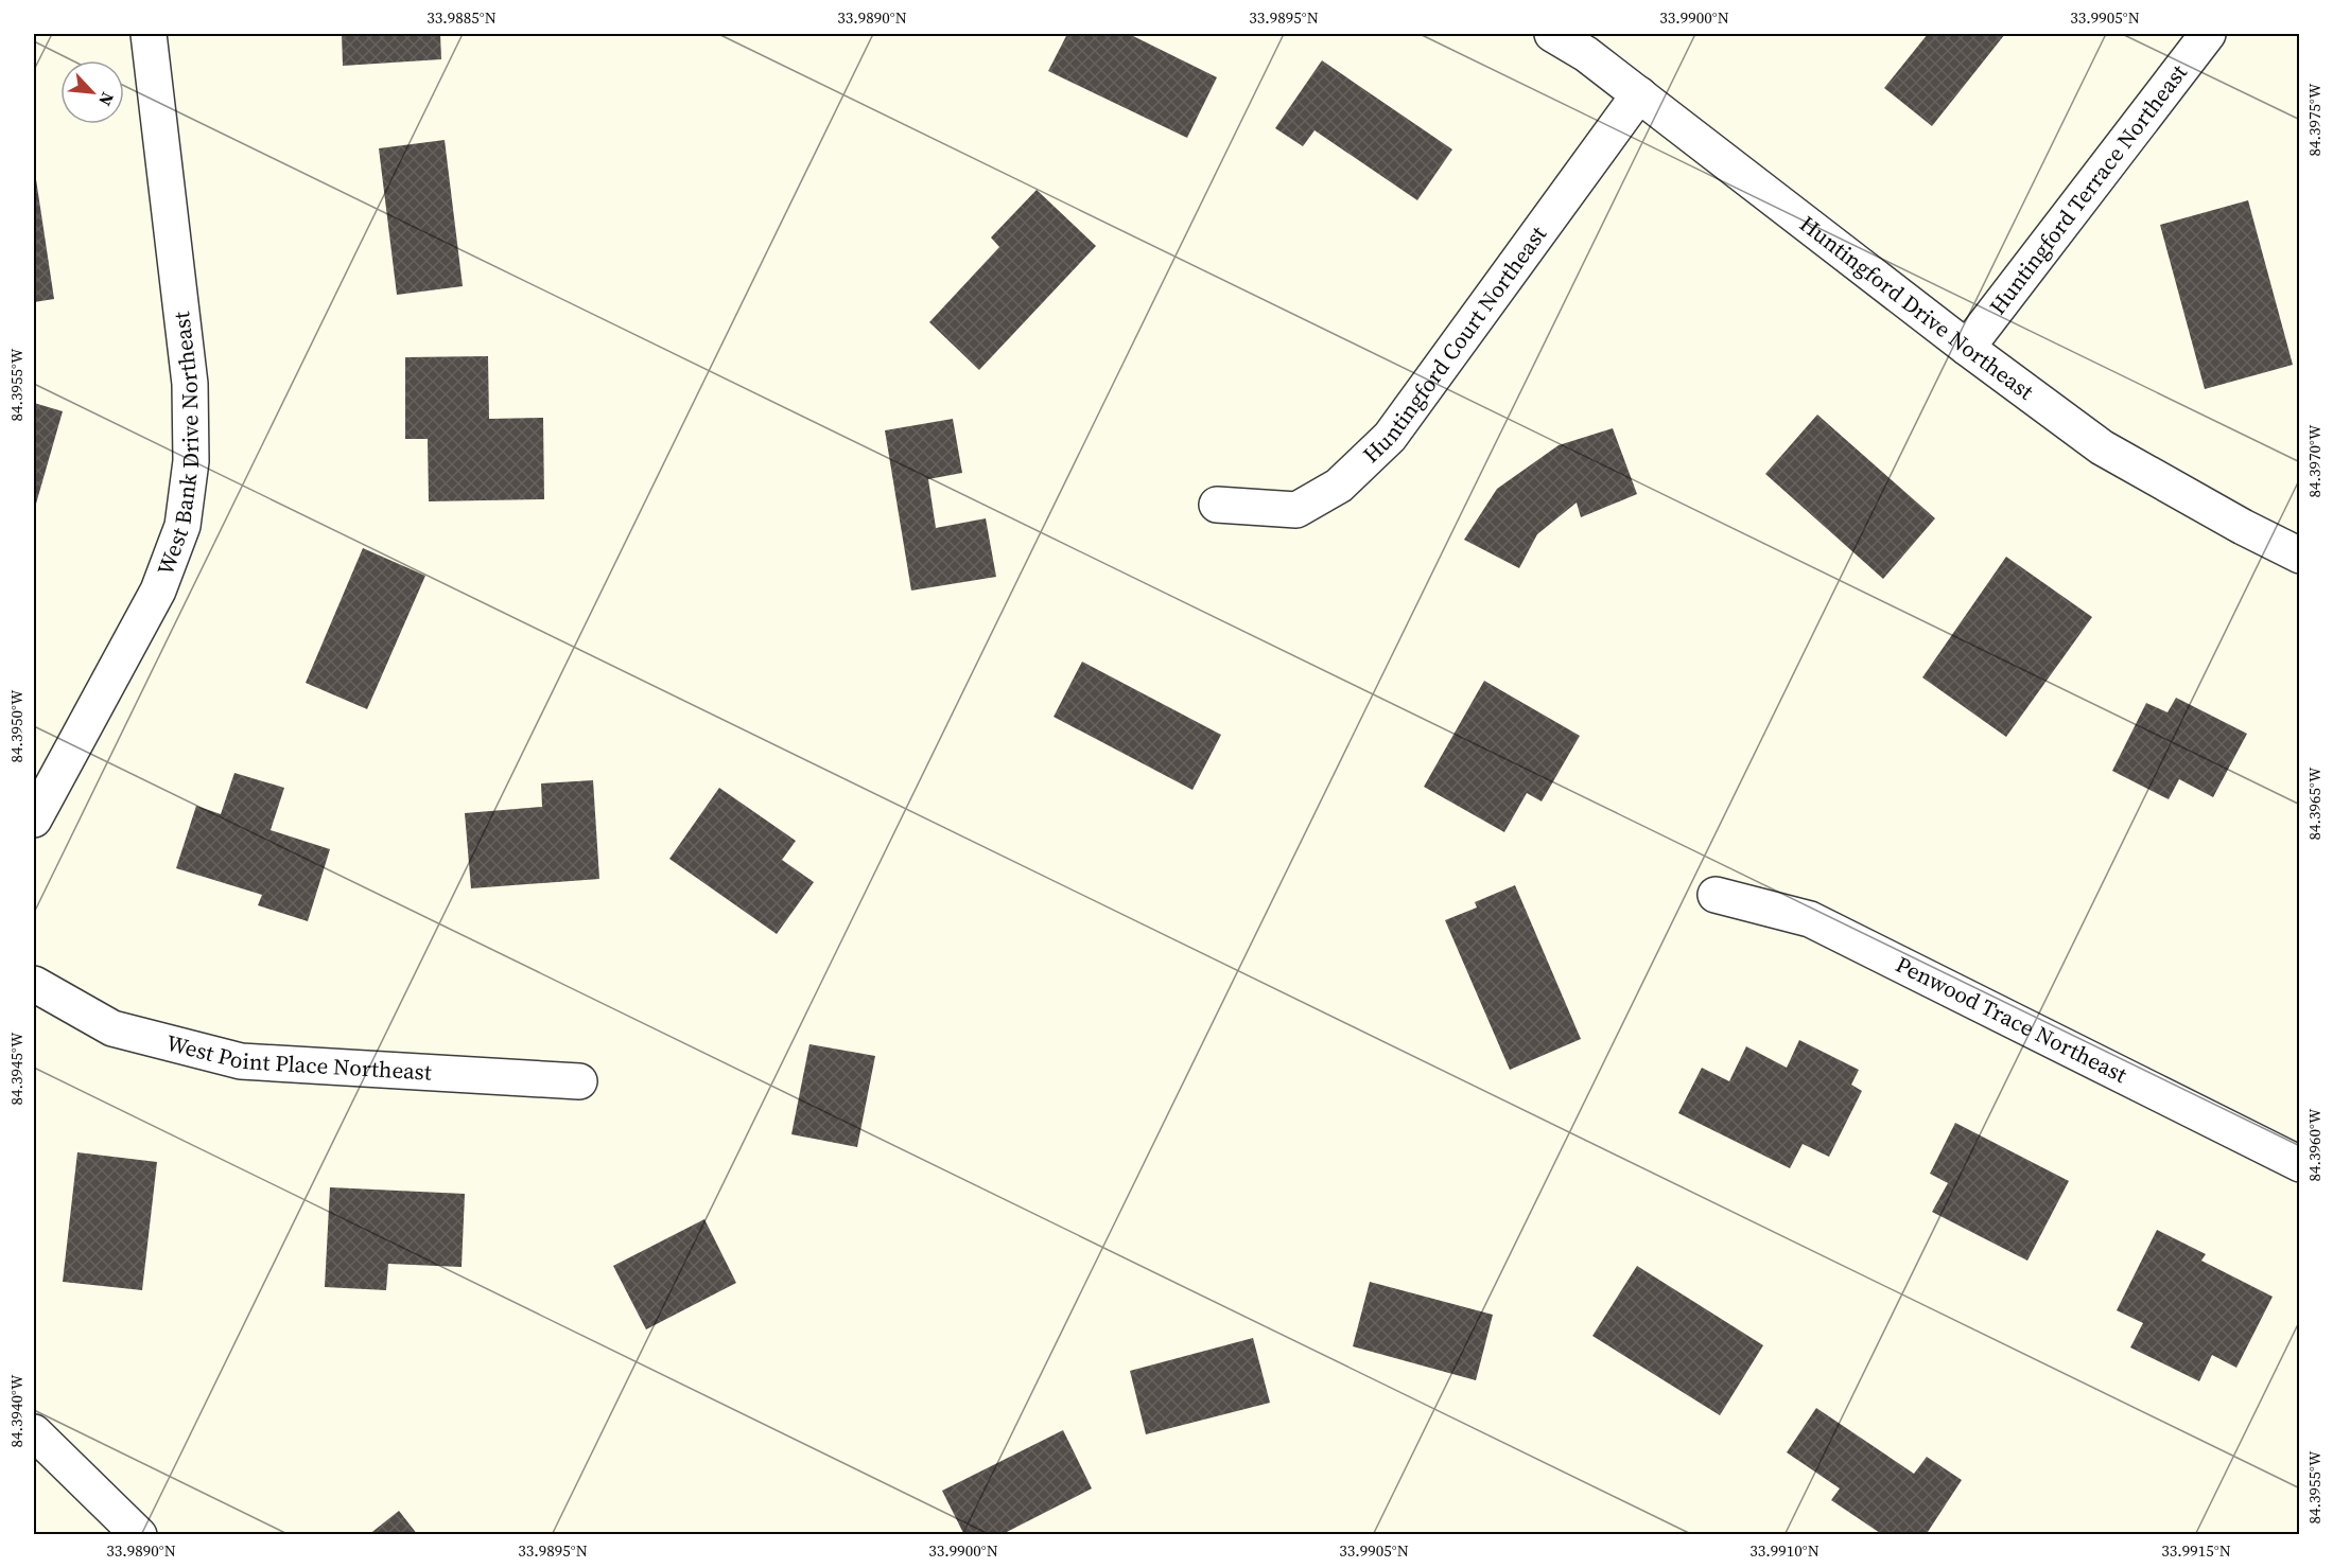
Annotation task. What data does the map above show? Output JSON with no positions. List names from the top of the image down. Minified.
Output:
{"streets":{"street":["Huntingford Terrace Northeast","Huntingford Drive Northeast","Huntingford Court Northeast","West Bank Drive Northeast","Penwood Trace Northeast","West Point Place Northeast"]},"crossings":[["Huntingford Terrace Northeast","Huntingford Drive Northeast"],["Huntingford Drive Northeast","Huntingford Court Northeast"]],"north":"bottom right","coordinates":["33.9885°N","33.9890°N","33.9895°N","33.9900°N","33.9905°N","84.3975°W","84.3955°W","84.3970°W","84.3950°W","84.3965°W","84.3945°W","84.3960°W","84.3940°W","33.9910°N","33.9915°N"]}
